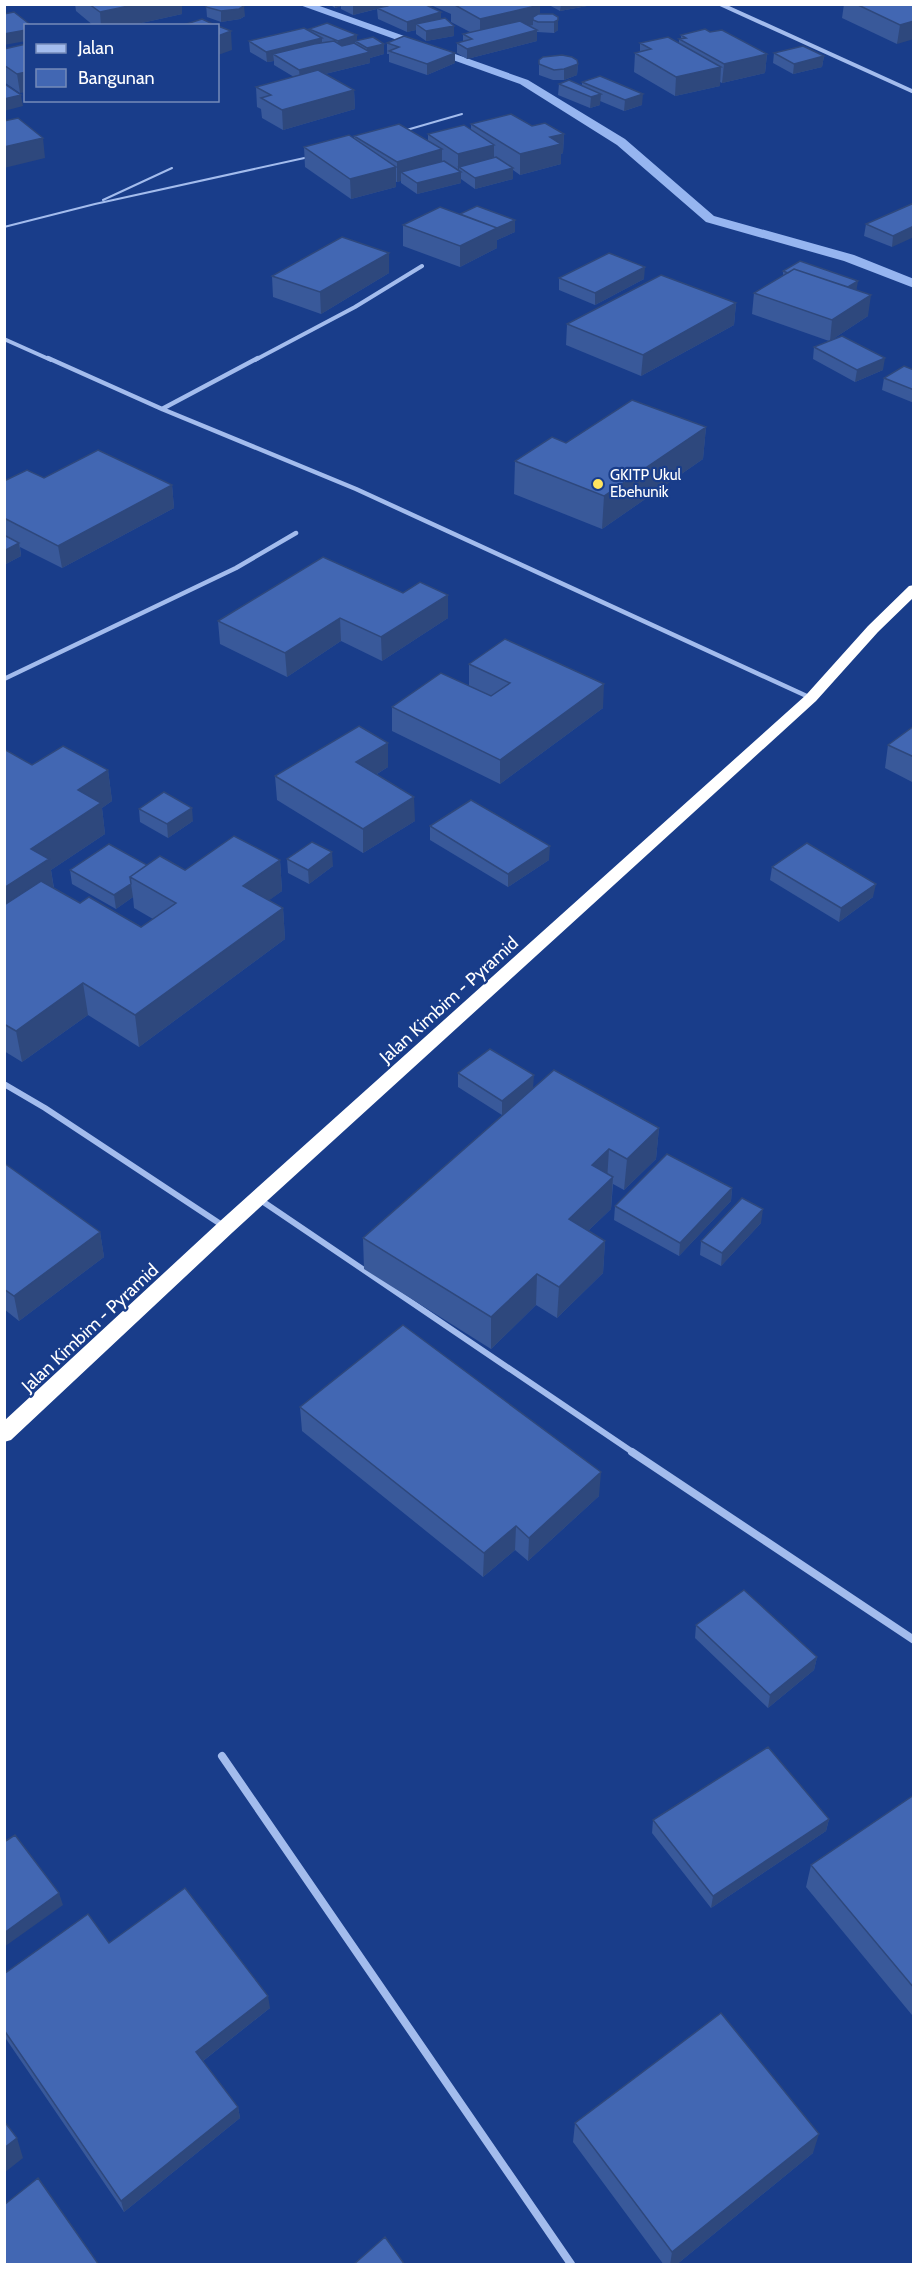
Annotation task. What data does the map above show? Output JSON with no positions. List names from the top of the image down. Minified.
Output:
{"streets":{"highway":["Jalan Kimbim - Pyramid"]},"places":["GKITP Ukul Ebehunik"],"legend":["Jalan","Bangunan"]}
